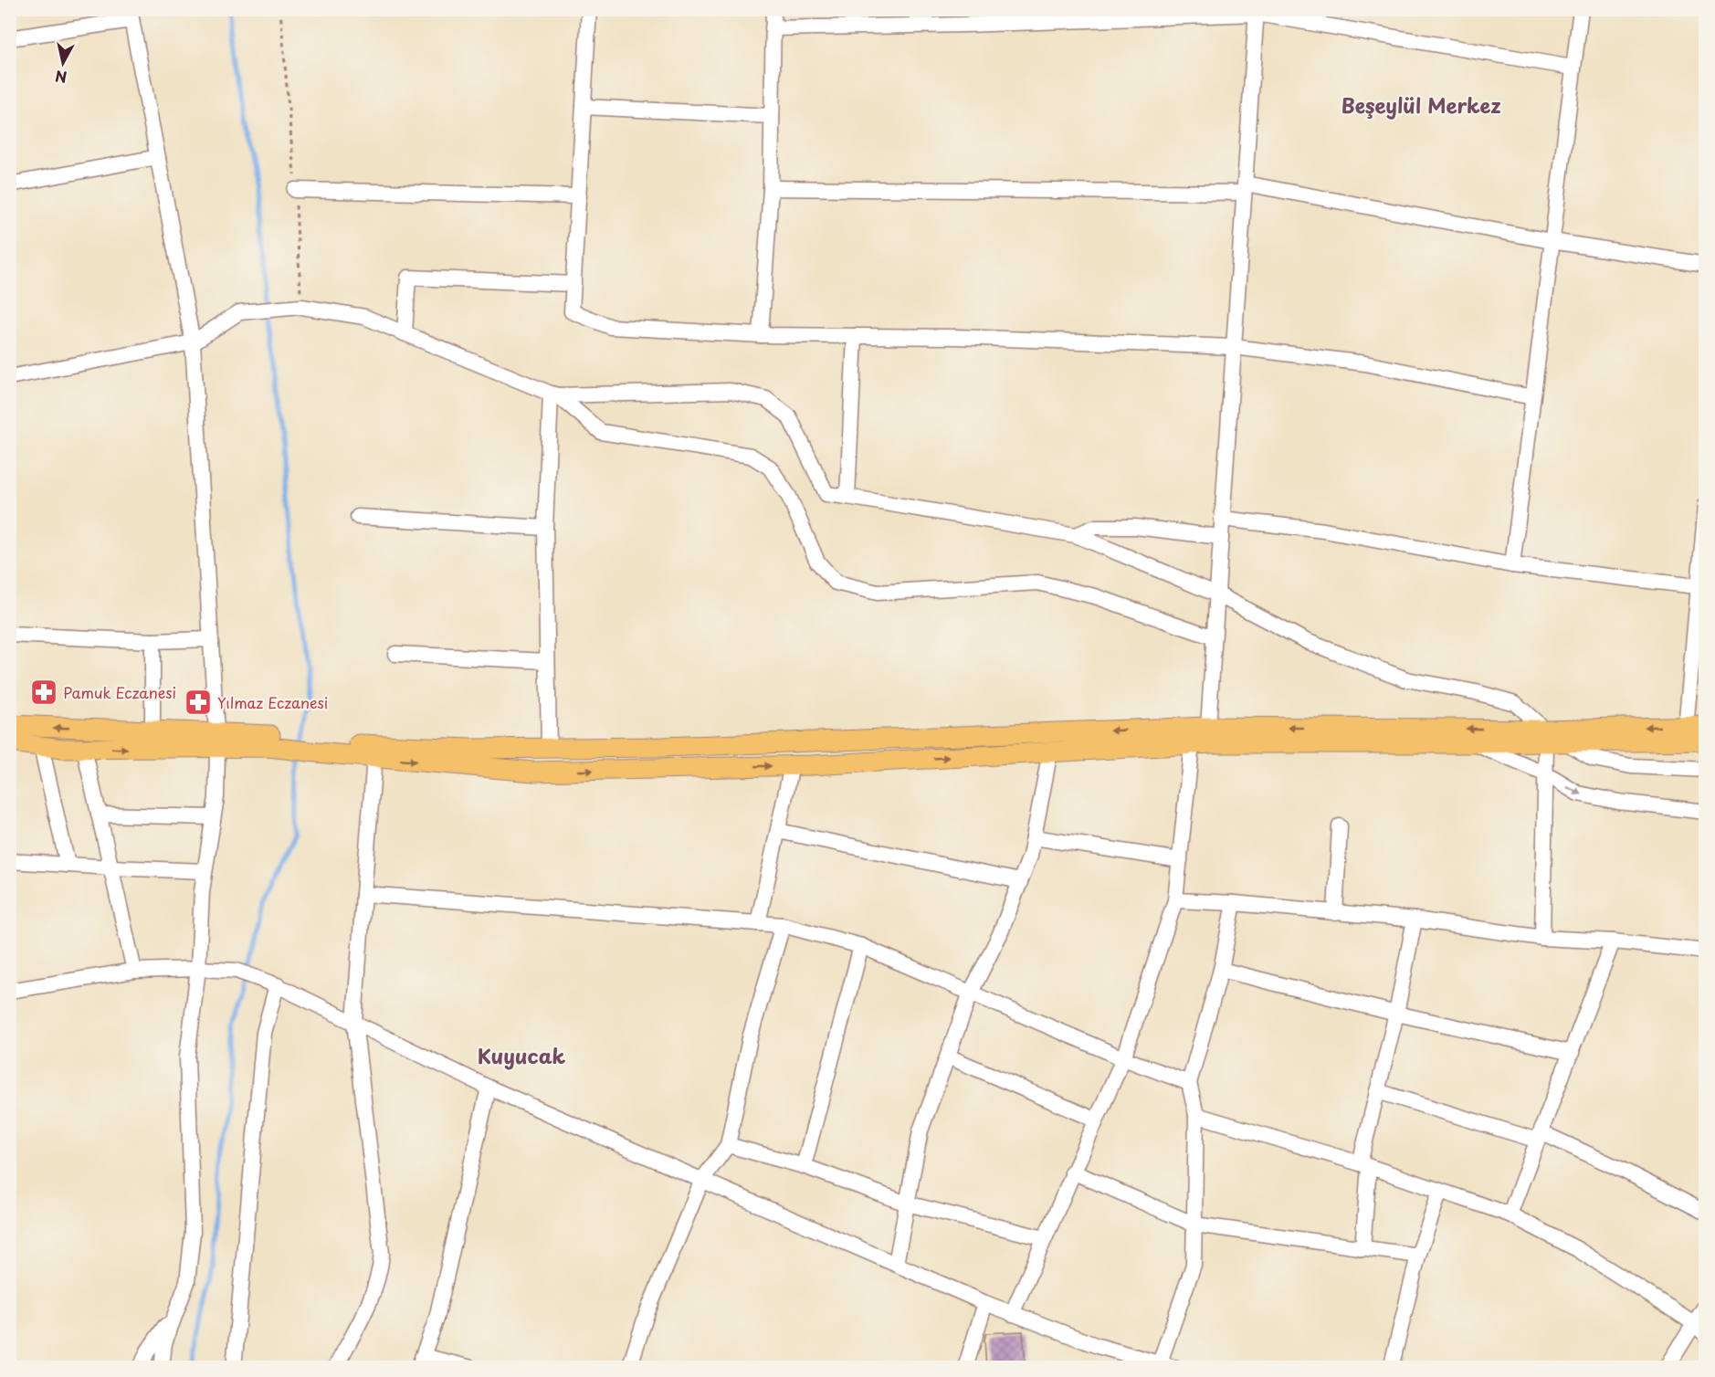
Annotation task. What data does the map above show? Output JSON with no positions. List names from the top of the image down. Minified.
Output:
{"districts":["Beşeylül Merkez","Kuyucak"],"places":{"pharmacy":["Pamuk Eczanesi","Yılmaz Eczanesi"]},"north":"bottom"}
